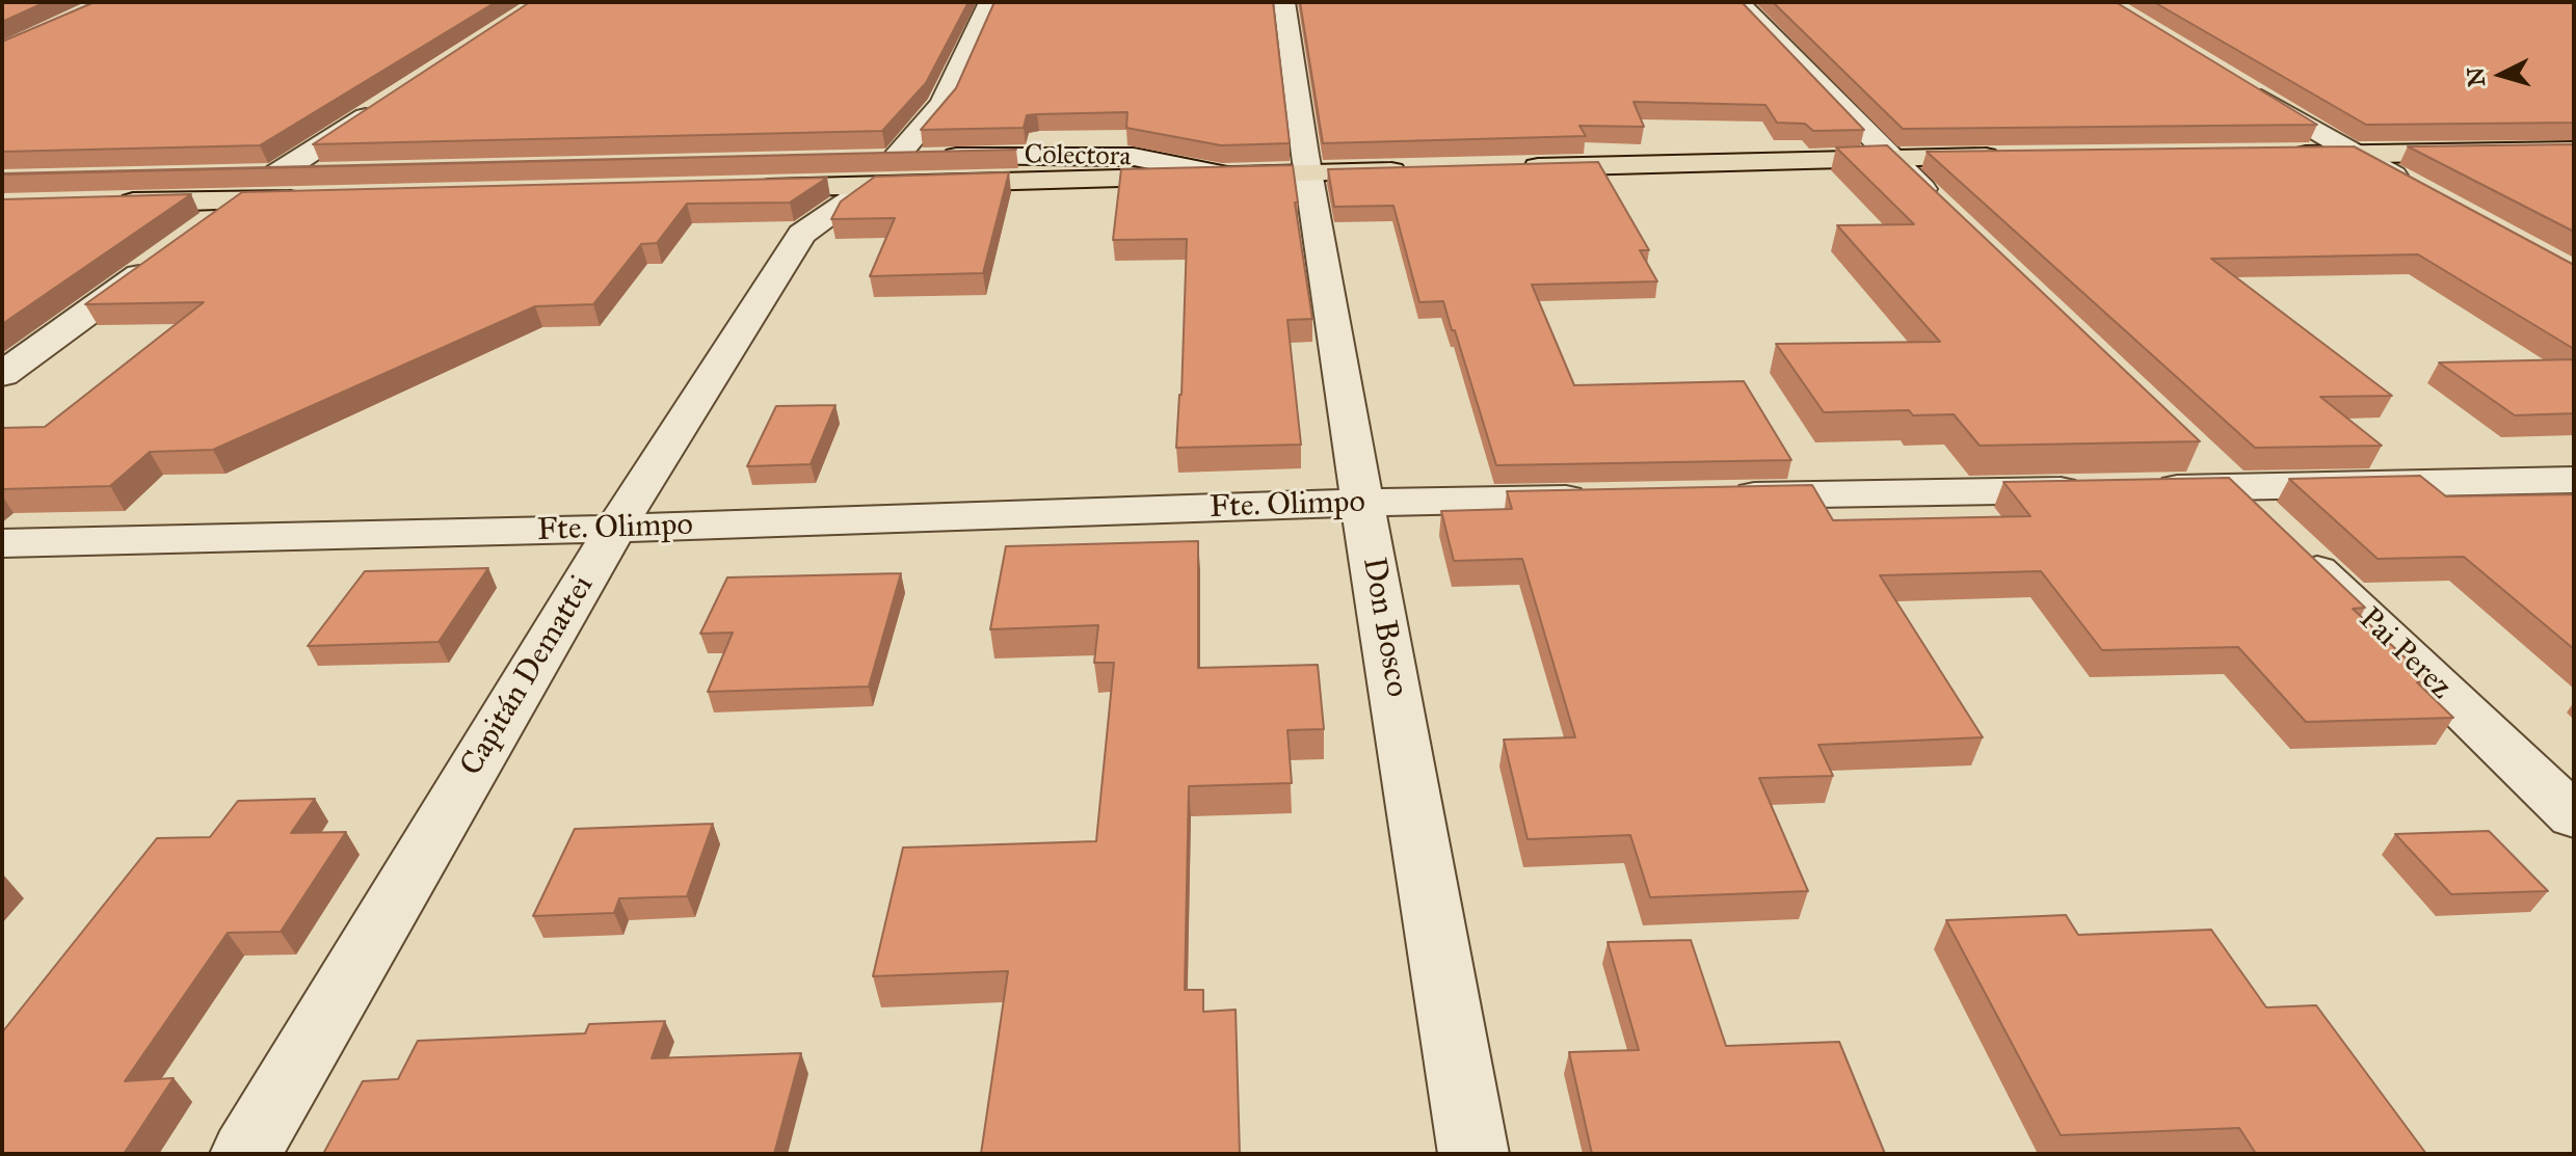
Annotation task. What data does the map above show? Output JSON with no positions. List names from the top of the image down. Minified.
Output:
{"streets":{"street":["Fte. Olimpo","Don Bosco","Pai Perez","Capitán Demattei"]},"crossings":[["Fte. Olimpo","Don Bosco"],["Fte. Olimpo","Capitán Demattei"]],"north":"left"}
